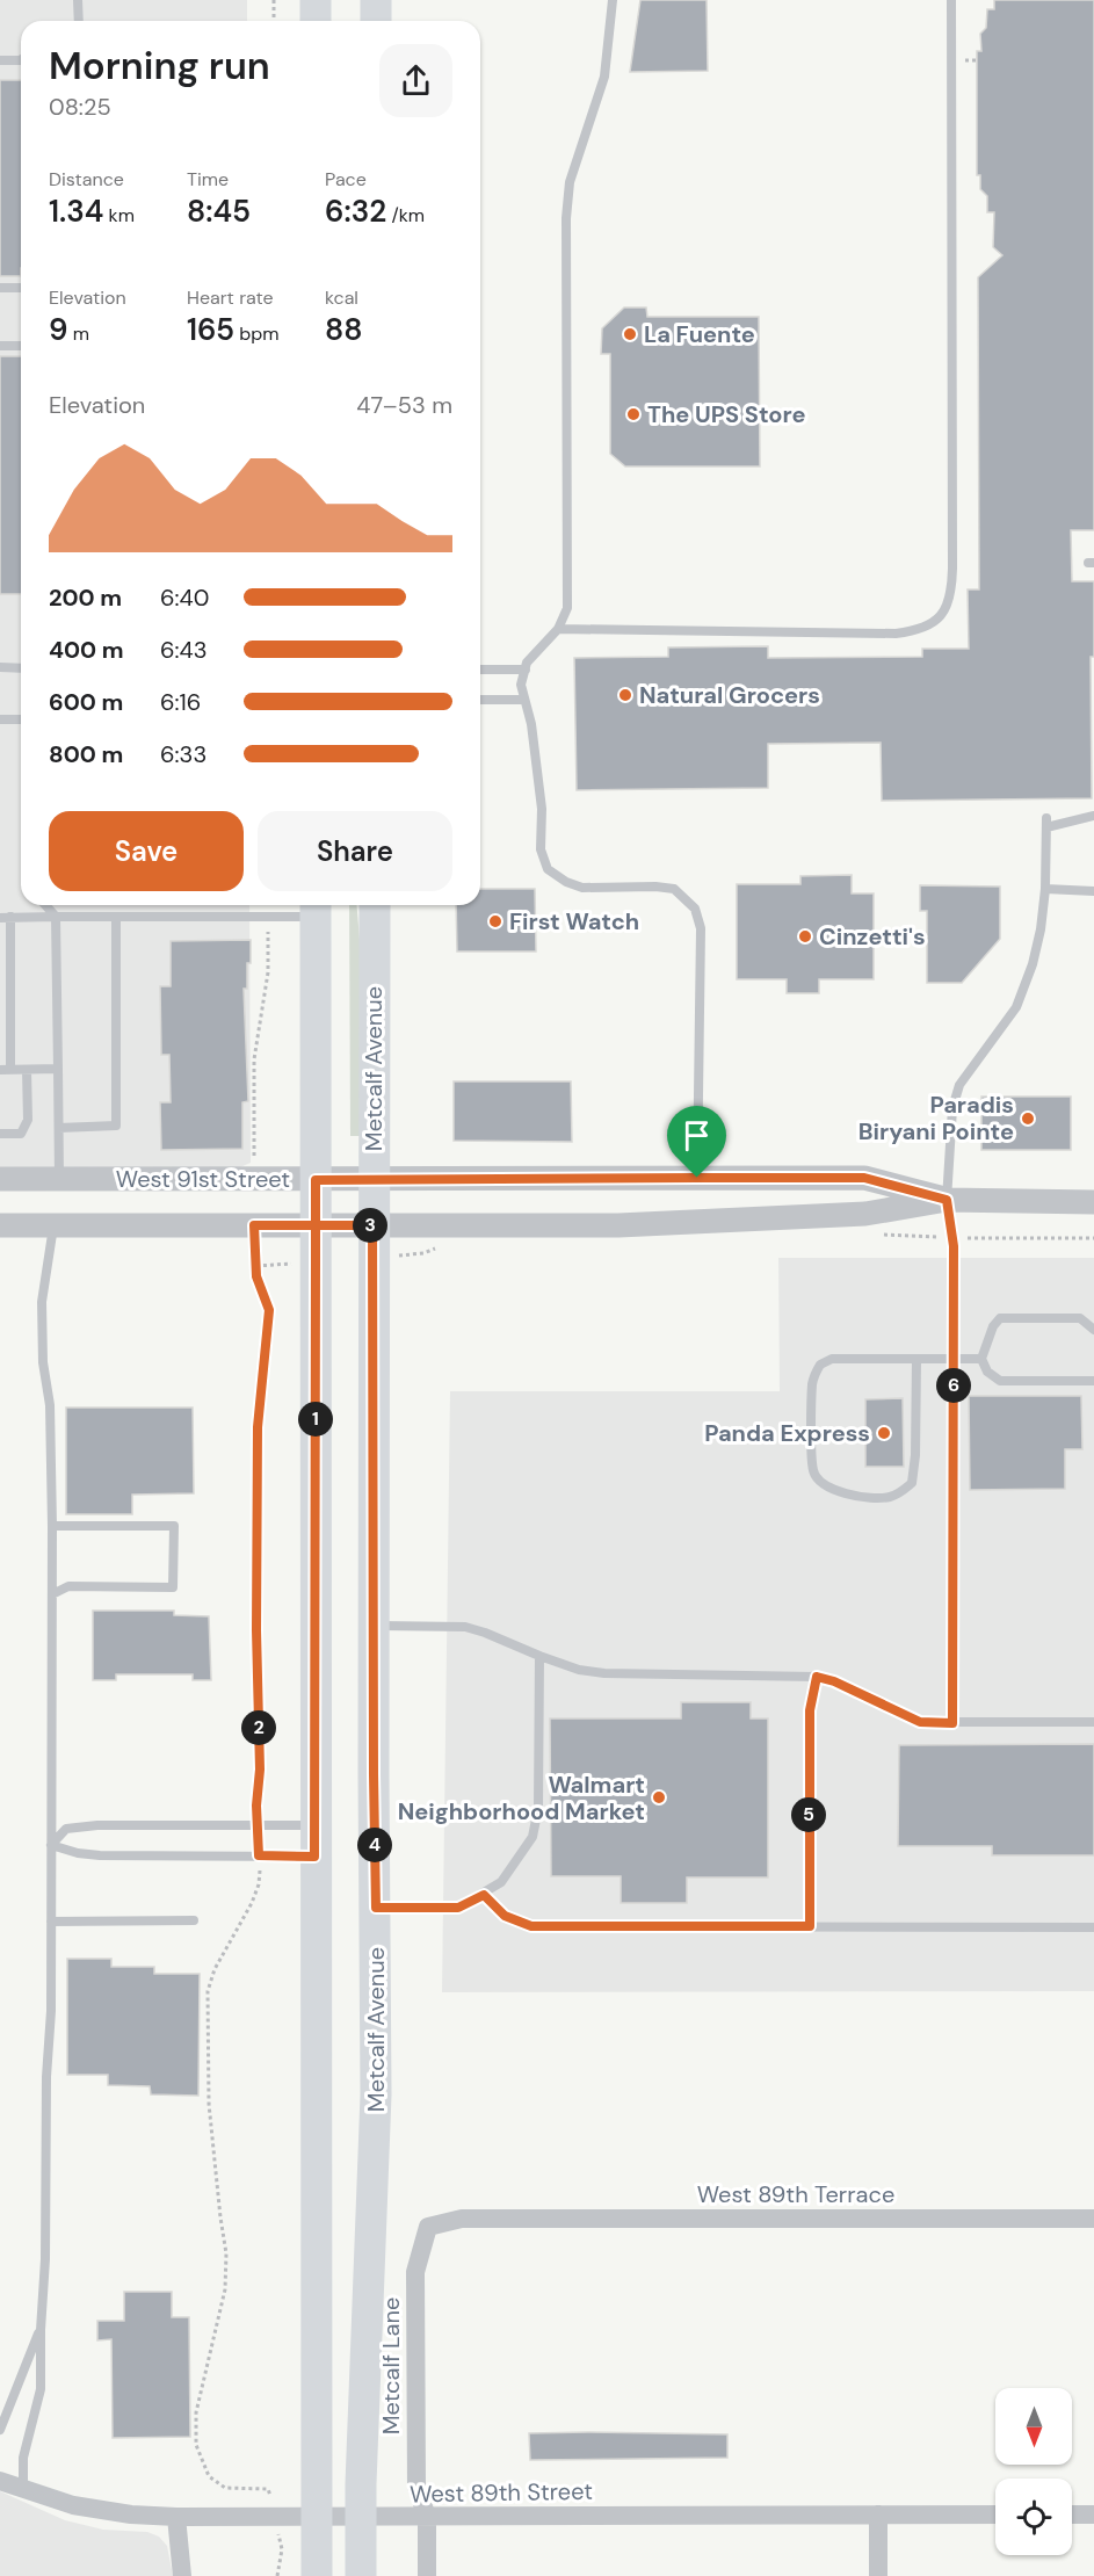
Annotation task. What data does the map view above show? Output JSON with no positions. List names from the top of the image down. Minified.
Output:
{"streets":{"main road":["Metcalf Avenue"],"street":["West 91st Street","West 89th Terrace","Metcalf Lane","West 89th Street"]},"crossings":[["Metcalf Avenue","West 91st Street"],["Metcalf Avenue","West 89th Street"],["West 89th Terrace","Metcalf Lane"],["Metcalf Lane","West 89th Street"]],"places":["La Fuente","The UPS Store","Natural Grocers","First Watch","Cinzetti's","Paradis Biryani Pointe","Panda Express","Walmart Neighborhood Market"],"north":"bottom","page":{"heading":["Morning run","08:25"],"stats":[["Distance","1.34 km"],["Time","8:45"],["Pace","6:32 /km"],["Elevation","9 m"],["Heart rate","165 bpm"],["kcal","88"]],"chart":["Elevation","47–53 m"],"list":[{"name":"200 m","note":"6:40"},{"name":"400 m","note":"6:43"},{"name":"600 m","note":"6:16"},{"name":"800 m","note":"6:33"}],"buttons":["Save","Share"],"pins":["3","6","1","2","5","4"]}}
